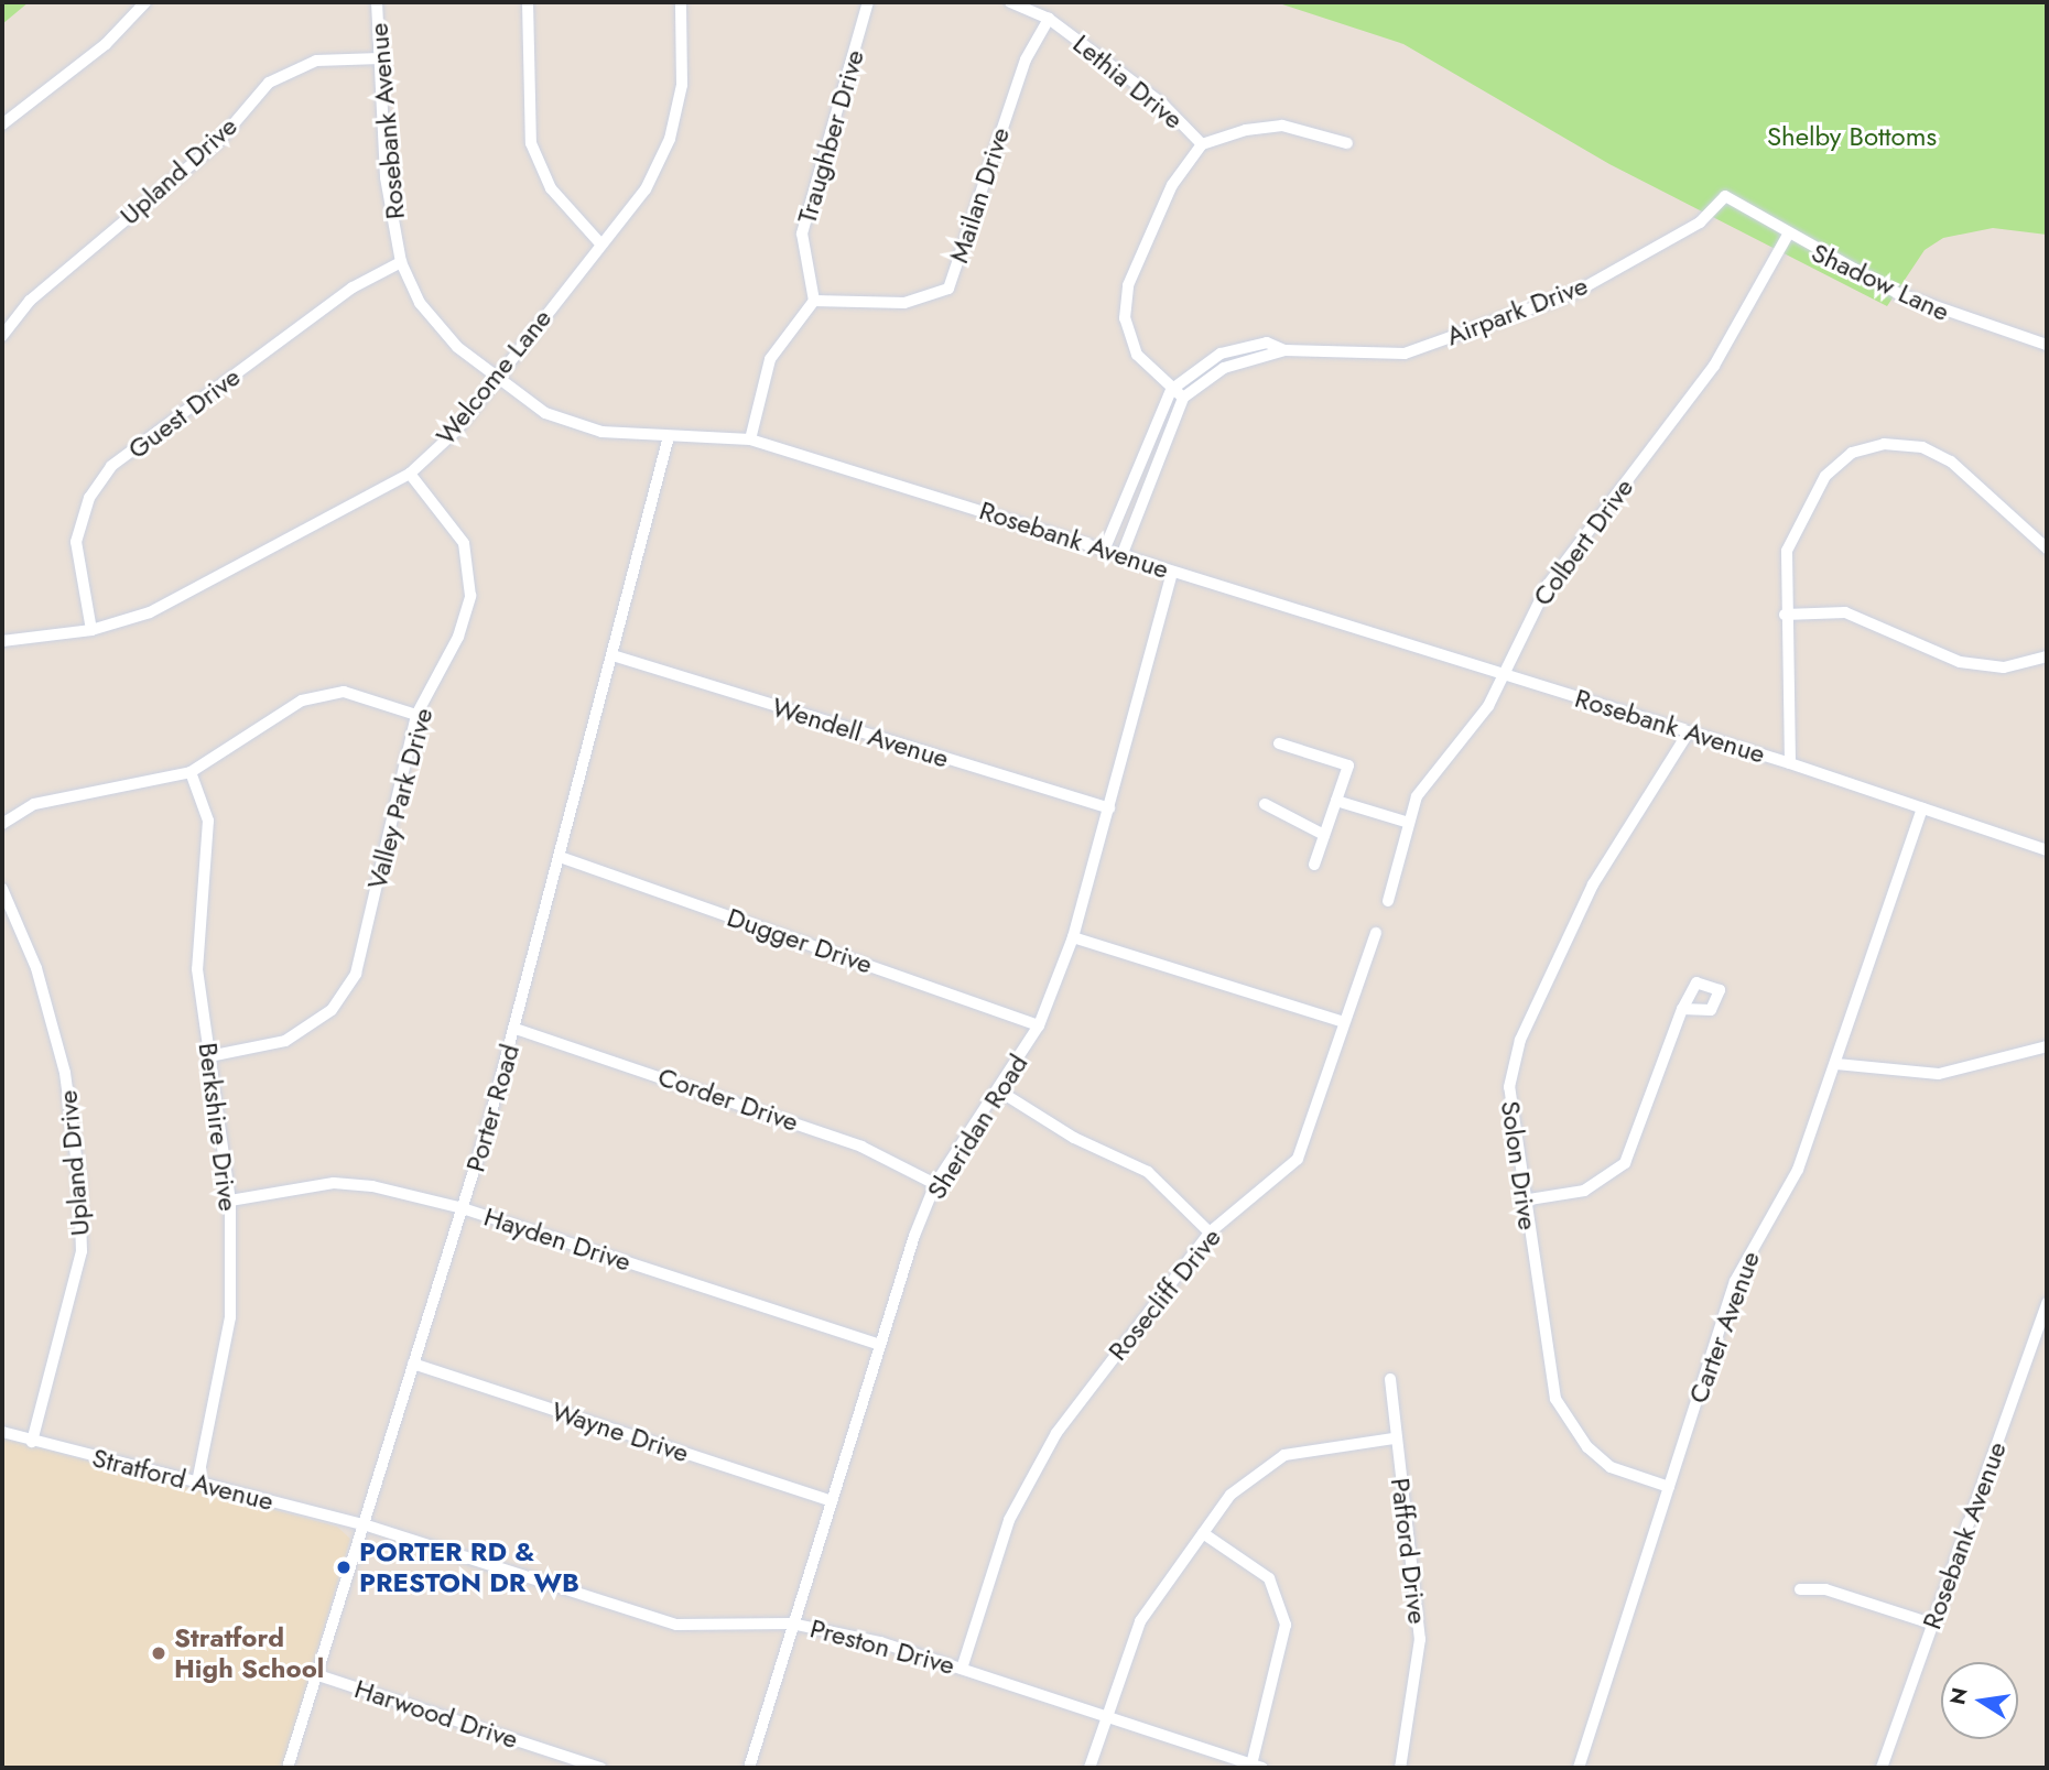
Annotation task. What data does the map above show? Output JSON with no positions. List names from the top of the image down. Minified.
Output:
{"streets":{"street":["Lethia Drive","Rosebank Avenue","Traughber Drive","Upland Drive","Mailan Drive","Shadow Lane","Airpark Drive","Welcome Lane","Guest Drive","Colbert Drive","Wendell Avenue","Valley Park Drive","Dugger Drive","Corder Drive","Porter Road","Berkshire Drive","Sheridan Road","Solon Drive","Hayden Drive","Rosecliff Drive","Carter Avenue","Wayne Drive","Stratford Avenue","Pafford Drive","Preston Drive","Harwood Drive"]},"crossings":[["Lethia Drive","Mailan Drive"],["Rosebank Avenue","Upland Drive"],["Rosebank Avenue","Welcome Lane"],["Rosebank Avenue","Guest Drive"],["Rosebank Avenue","Colbert Drive"],["Rosebank Avenue","Porter Road"],["Rosebank Avenue","Sheridan Road"],["Rosebank Avenue","Solon Drive"],["Rosebank Avenue","Carter Avenue"],["Traughber Drive","Mailan Drive"],["Upland Drive","Stratford Avenue"],["Shadow Lane","Airpark Drive"],["Shadow Lane","Colbert Drive"],["Welcome Lane","Guest Drive"],["Welcome Lane","Valley Park Drive"],["Wendell Avenue","Porter Road"],["Wendell Avenue","Sheridan Road"],["Valley Park Drive","Berkshire Drive"],["Dugger Drive","Porter Road"],["Dugger Drive","Sheridan Road"],["Corder Drive","Porter Road"],["Corder Drive","Sheridan Road"],["Porter Road","Hayden Drive"],["Porter Road","Wayne Drive"],["Porter Road","Stratford Avenue"],["Porter Road","Preston Drive"],["Porter Road","Harwood Drive"],["Berkshire Drive","Hayden Drive"],["Berkshire Drive","Stratford Avenue"],["Sheridan Road","Hayden Drive"],["Sheridan Road","Wayne Drive"],["Sheridan Road","Preston Drive"],["Solon Drive","Carter Avenue"],["Rosecliff Drive","Preston Drive"],["Stratford Avenue","Preston Drive"]],"parks":["Shelby Bottoms"],"places":["PORTER RD & PRESTON DR WB","Stratford High School"],"north":"left"}
